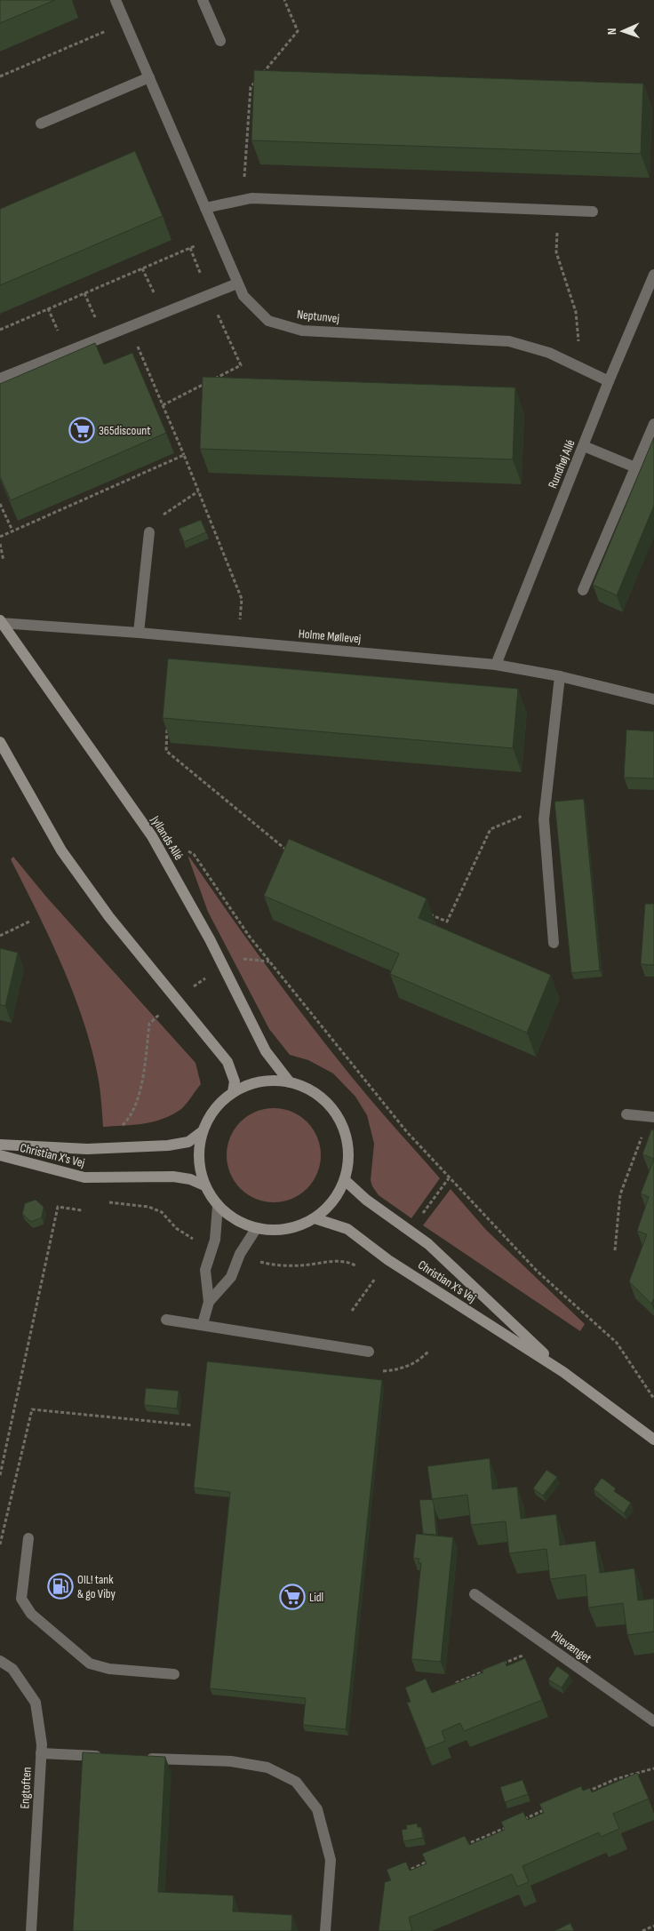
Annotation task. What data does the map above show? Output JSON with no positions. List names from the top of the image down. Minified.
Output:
{"streets":{"street":["Neptunvej","Rundhøj Allé","Holme Møllevej","Jyllands Allé","Christian X's Vej","Pilevænget","Engtoften"]},"crossings":[["Neptunvej","Rundhøj Allé"],["Rundhøj Allé","Holme Møllevej"],["Holme Møllevej","Jyllands Allé"],["Jyllands Allé","Christian X's Vej"]],"places":{"supermarket":["365discount","Lidl"],"fuel station":["OIL! tank & go Viby"]},"north":"left"}
